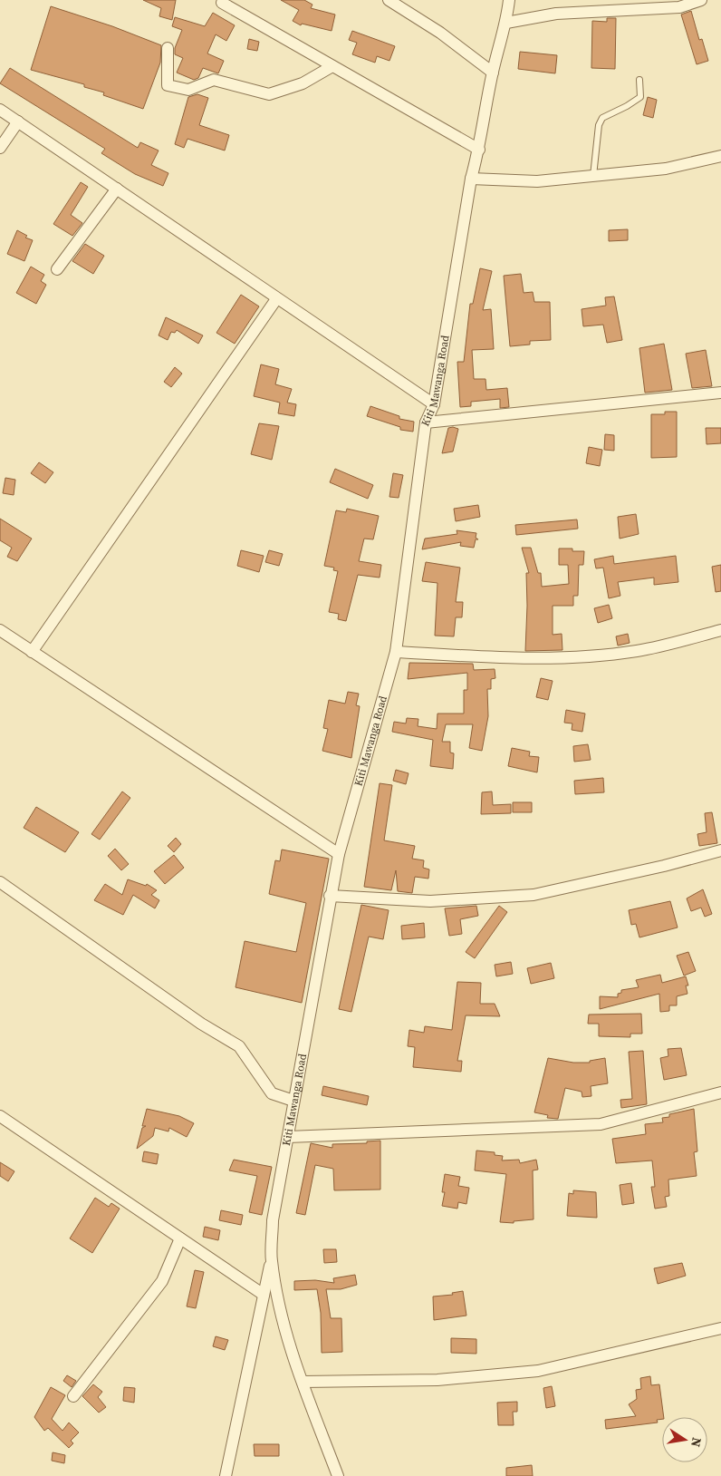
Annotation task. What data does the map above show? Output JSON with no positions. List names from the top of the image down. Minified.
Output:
{"streets":{"street":["Kiti Mawanga Road"]},"north":"right"}
